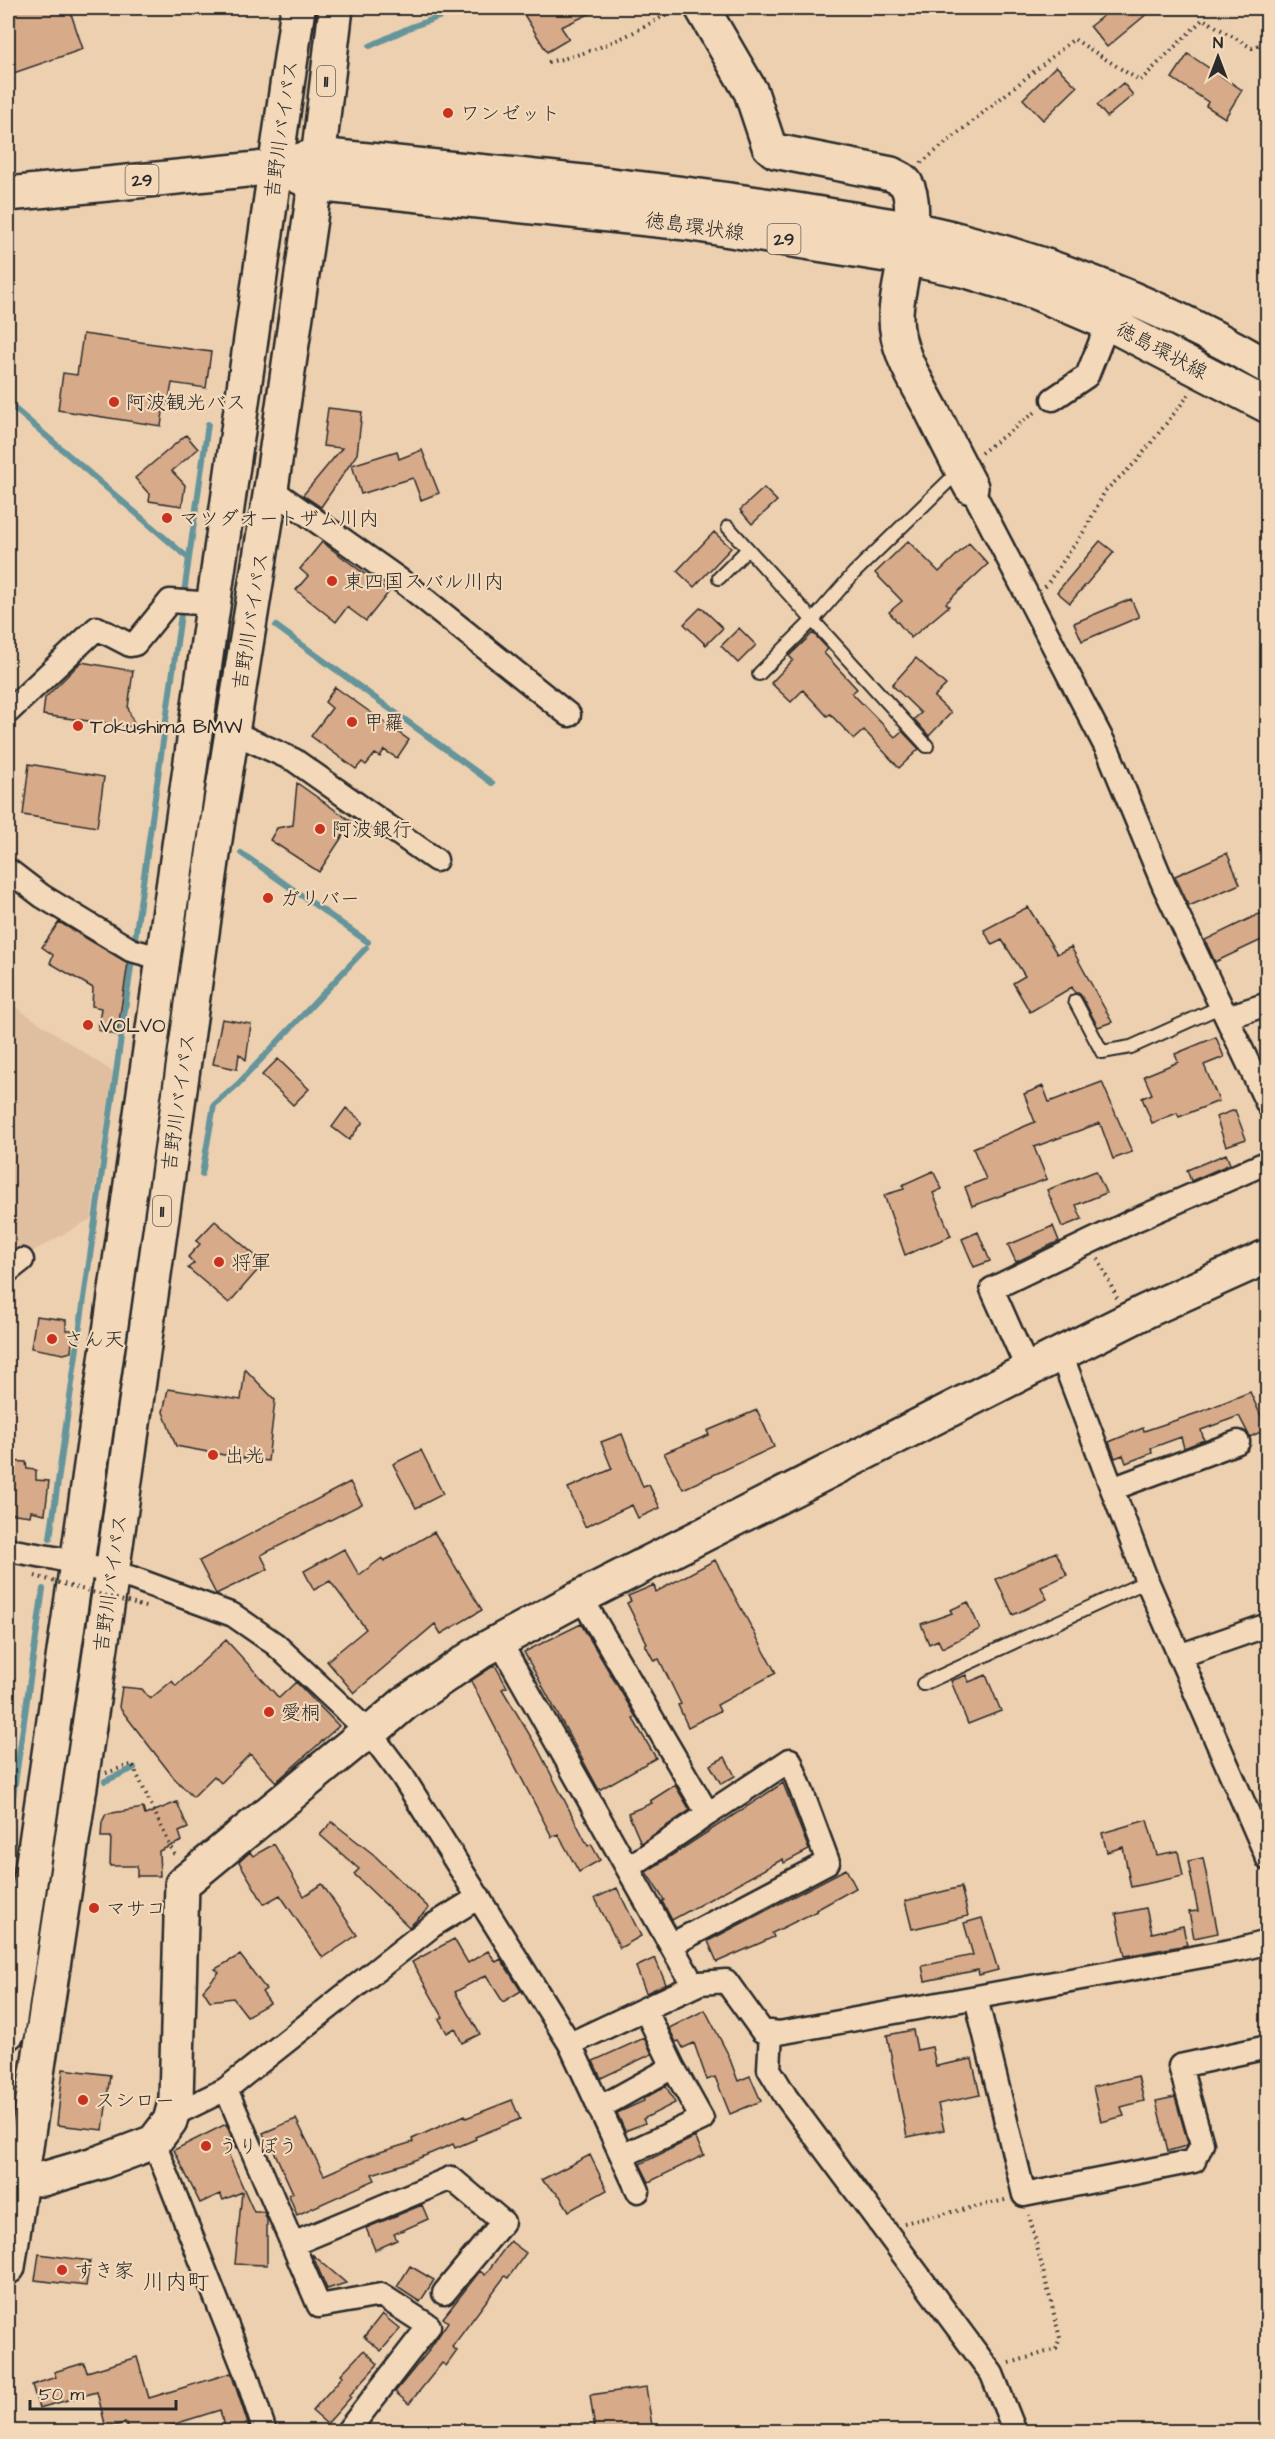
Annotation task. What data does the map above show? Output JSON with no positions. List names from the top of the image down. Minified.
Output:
{"streets":{"main road":["11","吉野川バイパス","29","徳島環状線"]},"crossings":[["吉野川バイパス","徳島環状線"]],"districts":["川内町"],"places":["ワンゼット","阿波観光バス","マツダオートザム川内","東四国スバル川内","甲羅","Tokushima BMW","阿波銀行","ガリバー","VOLVO","将軍","さん天","出光","愛桐","マサコ","スシロー","うりぼう","すき家"],"scale_bar":"50 m","north":"top"}
